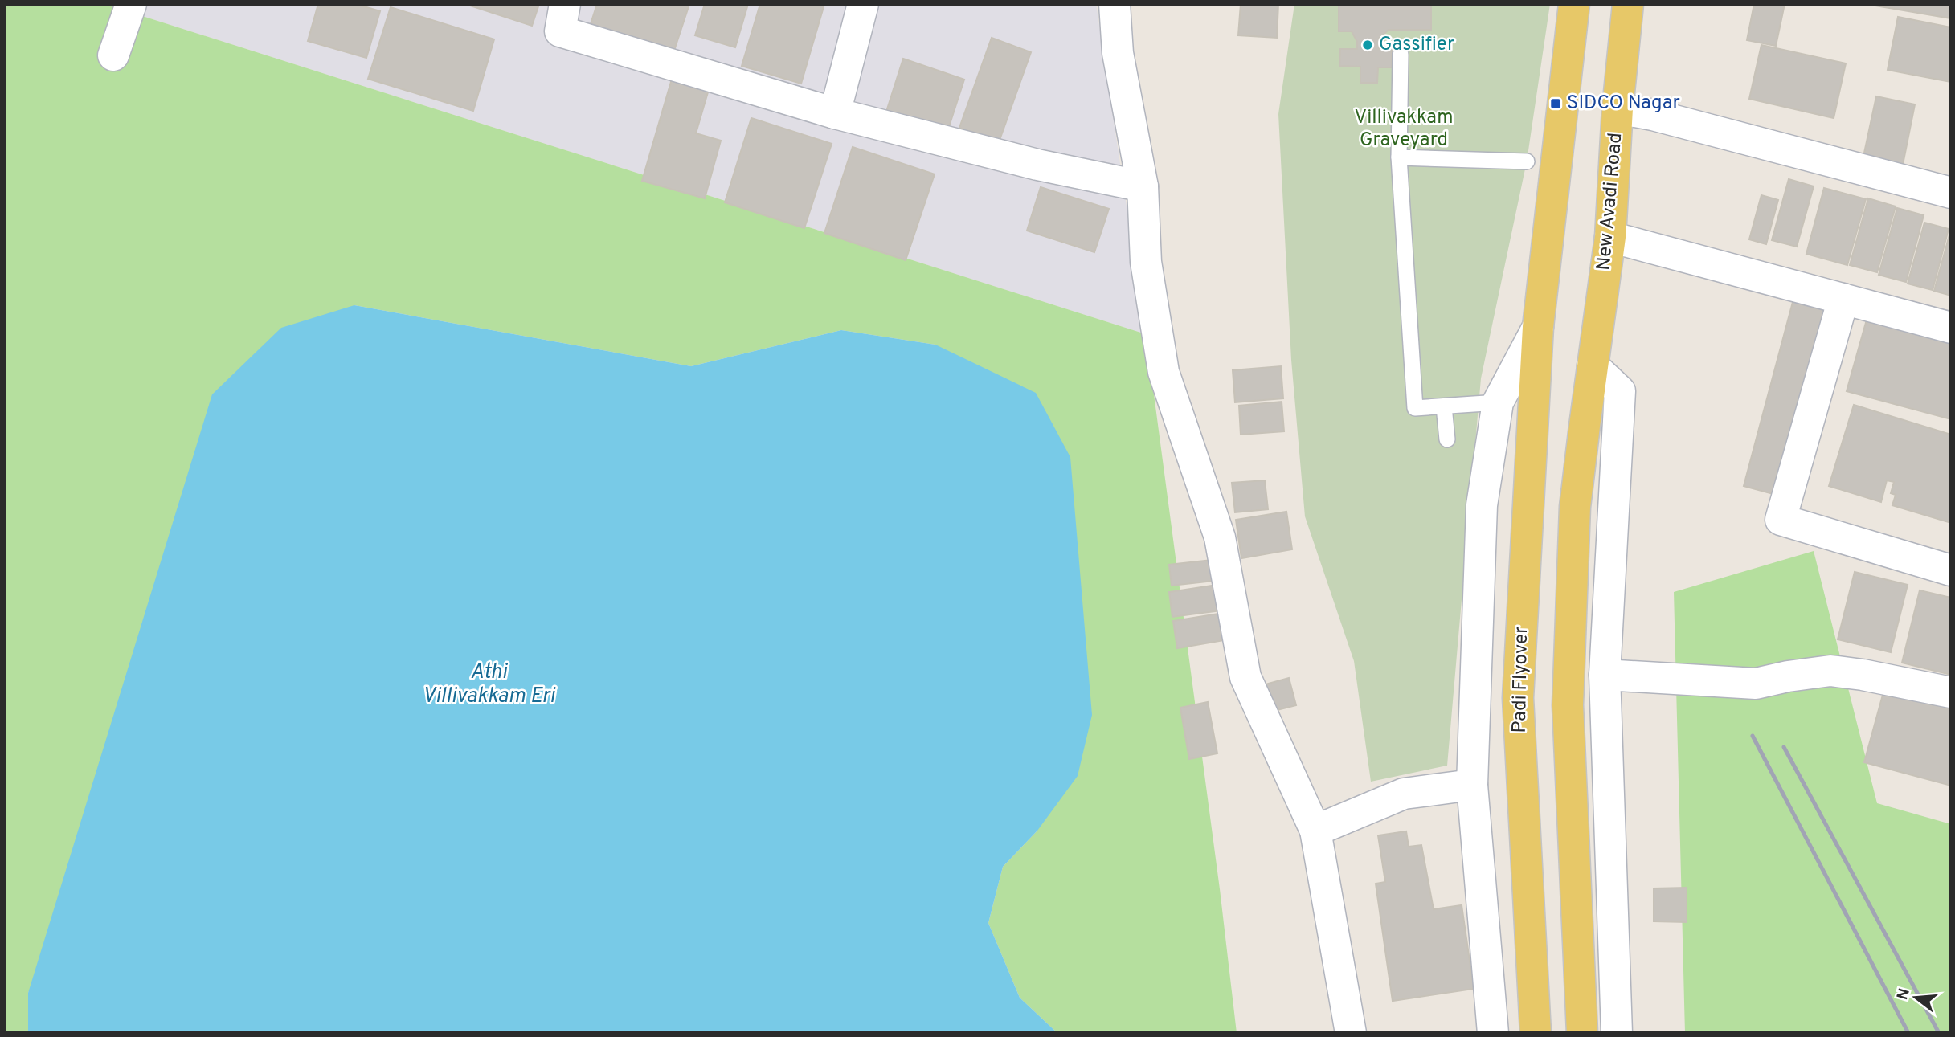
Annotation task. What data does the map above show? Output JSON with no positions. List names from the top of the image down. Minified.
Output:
{"streets":{"main road":["New Avadi Road","Padi Flyover"]},"water":["Athi Villivakkam Eri"],"parks":["Villivakkam Graveyard"],"places":{"other":["Gassifier"],"transit":["SIDCO Nagar"]},"north":"left"}
